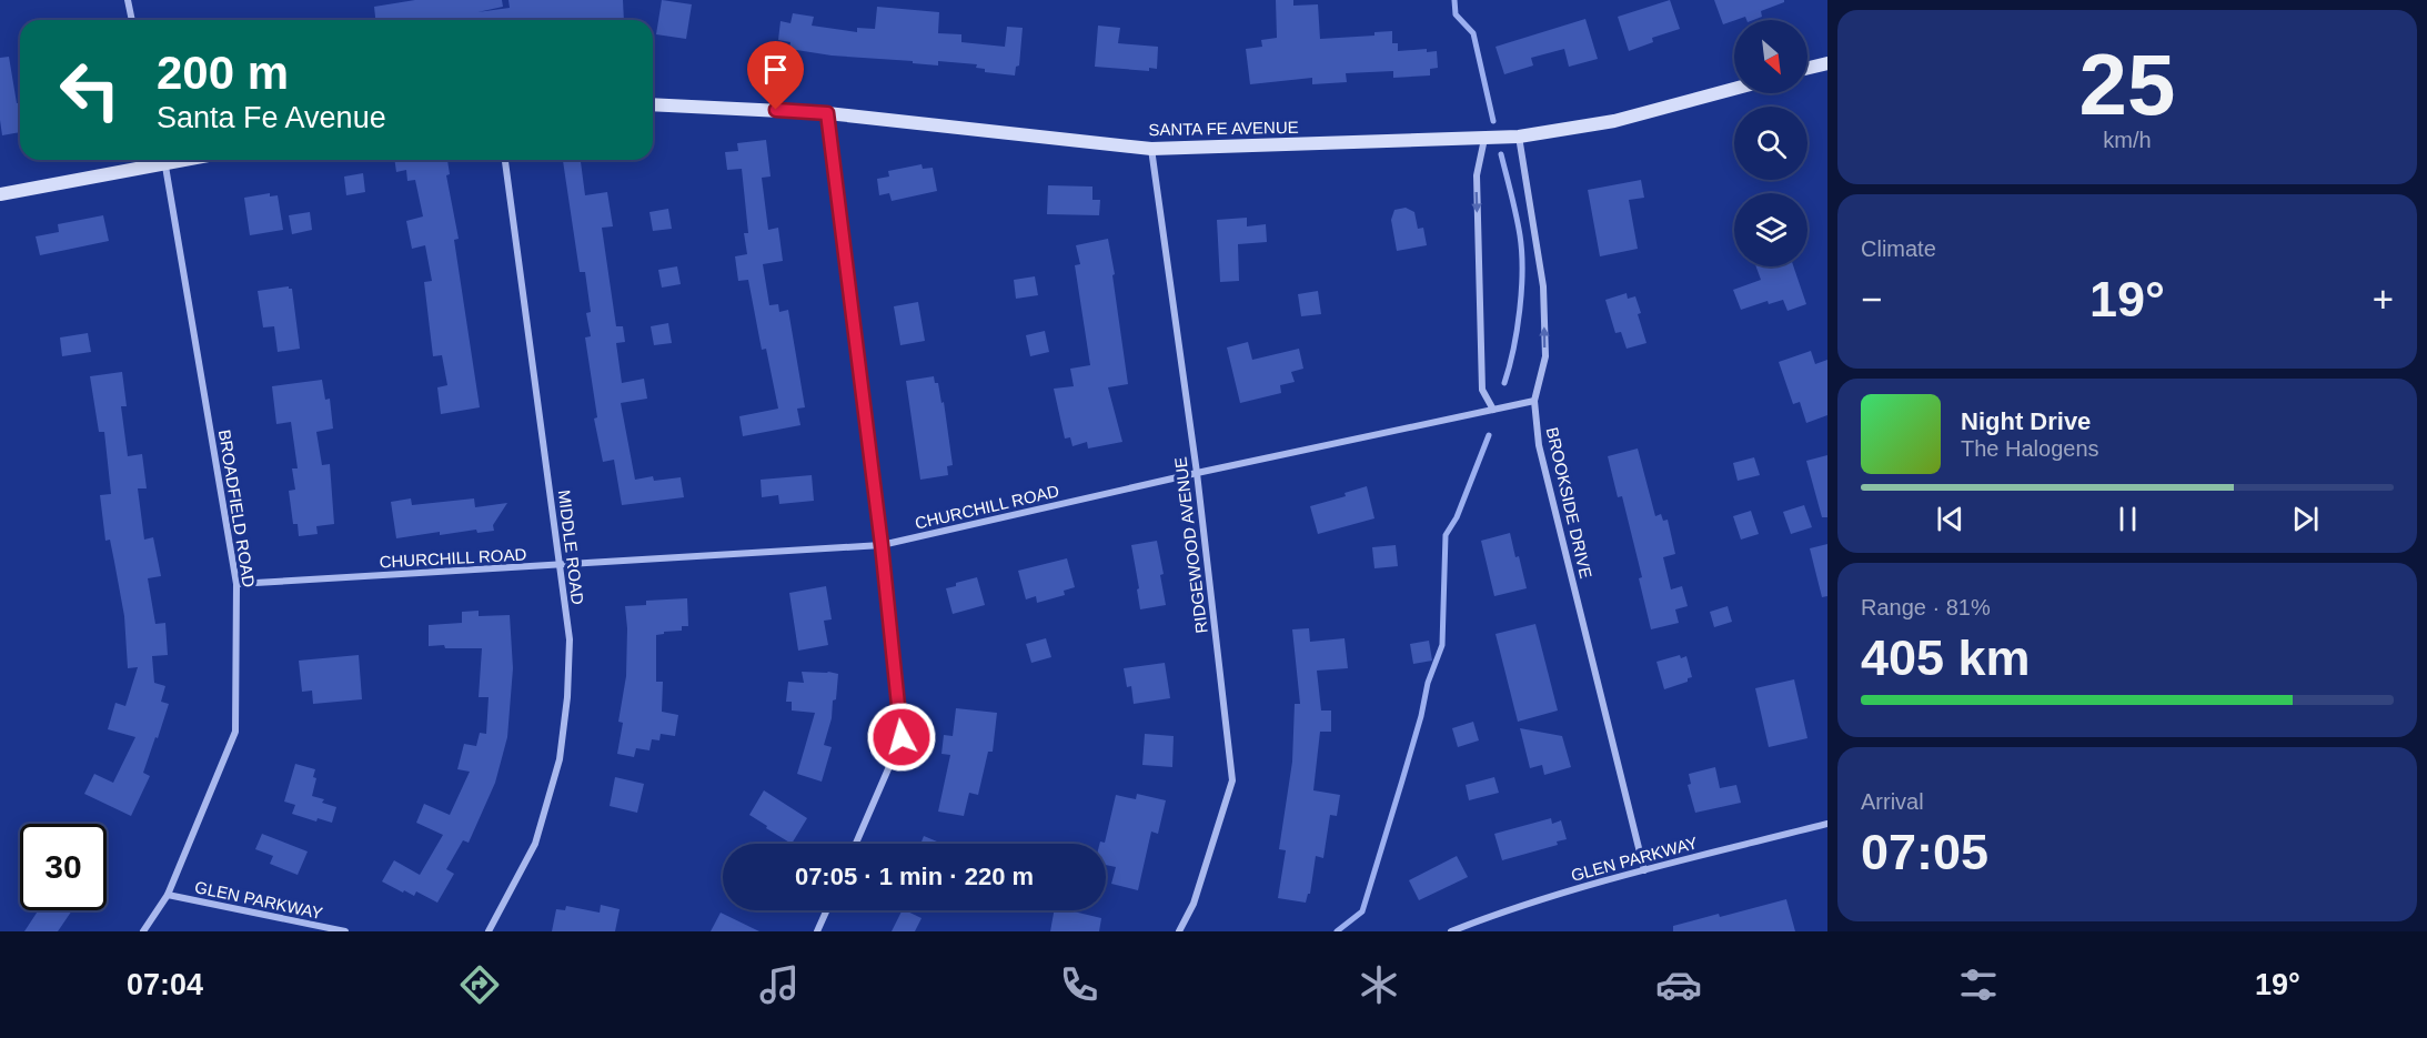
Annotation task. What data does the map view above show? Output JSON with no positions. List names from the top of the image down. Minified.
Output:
{"streets":{"main road":["SANTA FE AVENUE"],"street":["BROOKSIDE DRIVE","CHURCHILL ROAD","BROADFIELD ROAD","RIDGEWOOD AVENUE","MIDDLE ROAD","GLEN PARKWAY"]},"crossings":[["SANTA FE AVENUE","BROOKSIDE DRIVE"],["SANTA FE AVENUE","RIDGEWOOD AVENUE"],["BROOKSIDE DRIVE","CHURCHILL ROAD"],["BROOKSIDE DRIVE","GLEN PARKWAY"],["CHURCHILL ROAD","BROADFIELD ROAD"],["CHURCHILL ROAD","RIDGEWOOD AVENUE"],["CHURCHILL ROAD","MIDDLE ROAD"],["BROADFIELD ROAD","GLEN PARKWAY"]],"north":"bottom right","page":{"tile":[["25","km/h"],"Climate",["Range · 81%","405 km"],["Arrival","07:05"]],"turn":["200 m","Santa Fe Avenue"],"heat":["−","19°","+"],"song":["Night Drive","The Halogens"],"limit":"30","trip":"07:05 · 1 min · 220 m","tabs":["07:04","19°"]}}
